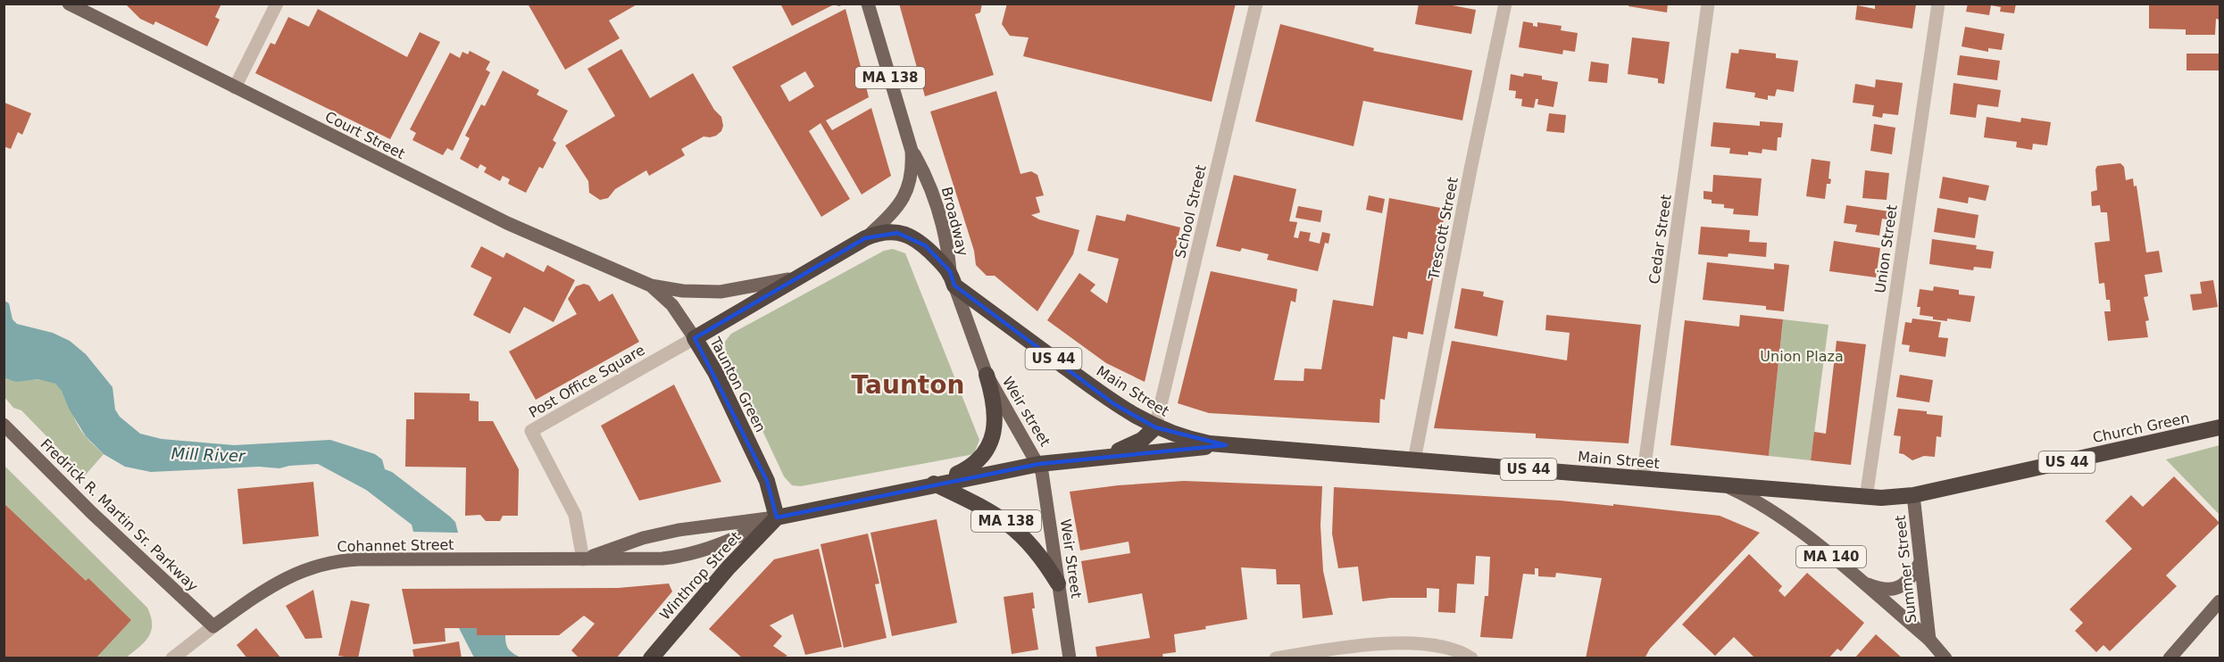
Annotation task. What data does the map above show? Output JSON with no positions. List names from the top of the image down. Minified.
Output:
{"streets":{"highway":["MA 138","US 44","Taunton Green","Main Street","Church Green","Winthrop Street"],"main road":["Court Street","Broadway","Weir street","Fredrick R. Martin Sr. Parkway","Cohannet Street","MA 140","Weir Street","Summer Street"],"street":["School Street","Trescott Street","Cedar Street","Union Street","Post Office Square"]},"crossings":[["MA 138","US 44"],["MA 138","Weir Street"],["Court Street","Post Office Square"],["Court Street","Taunton Green"],["School Street","Main Street"],["Broadway","Taunton Green"],["Broadway","Main Street"],["Trescott Street","Main Street"],["Cedar Street","Main Street"],["Union Street","Main Street"],["US 44","Taunton Green"],["US 44","Main Street"],["US 44","Weir street"],["US 44","Cohannet Street"],["US 44","Weir Street"],["US 44","Winthrop Street"],["Post Office Square","Taunton Green"],["Post Office Square","Cohannet Street"],["Taunton Green","Main Street"],["Taunton Green","Weir street"],["Taunton Green","Cohannet Street"],["Taunton Green","Winthrop Street"],["Main Street","Weir street"],["Main Street","Church Green"],["Main Street","Weir Street"],["Main Street","Summer Street"],["Weir street","Weir Street"],["Church Green","Summer Street"],["Fredrick R. Martin Sr. Parkway","Cohannet Street"],["Cohannet Street","Winthrop Street"]],"districts":["Taunton"],"water":["Mill River"],"parks":["Union Plaza"]}
